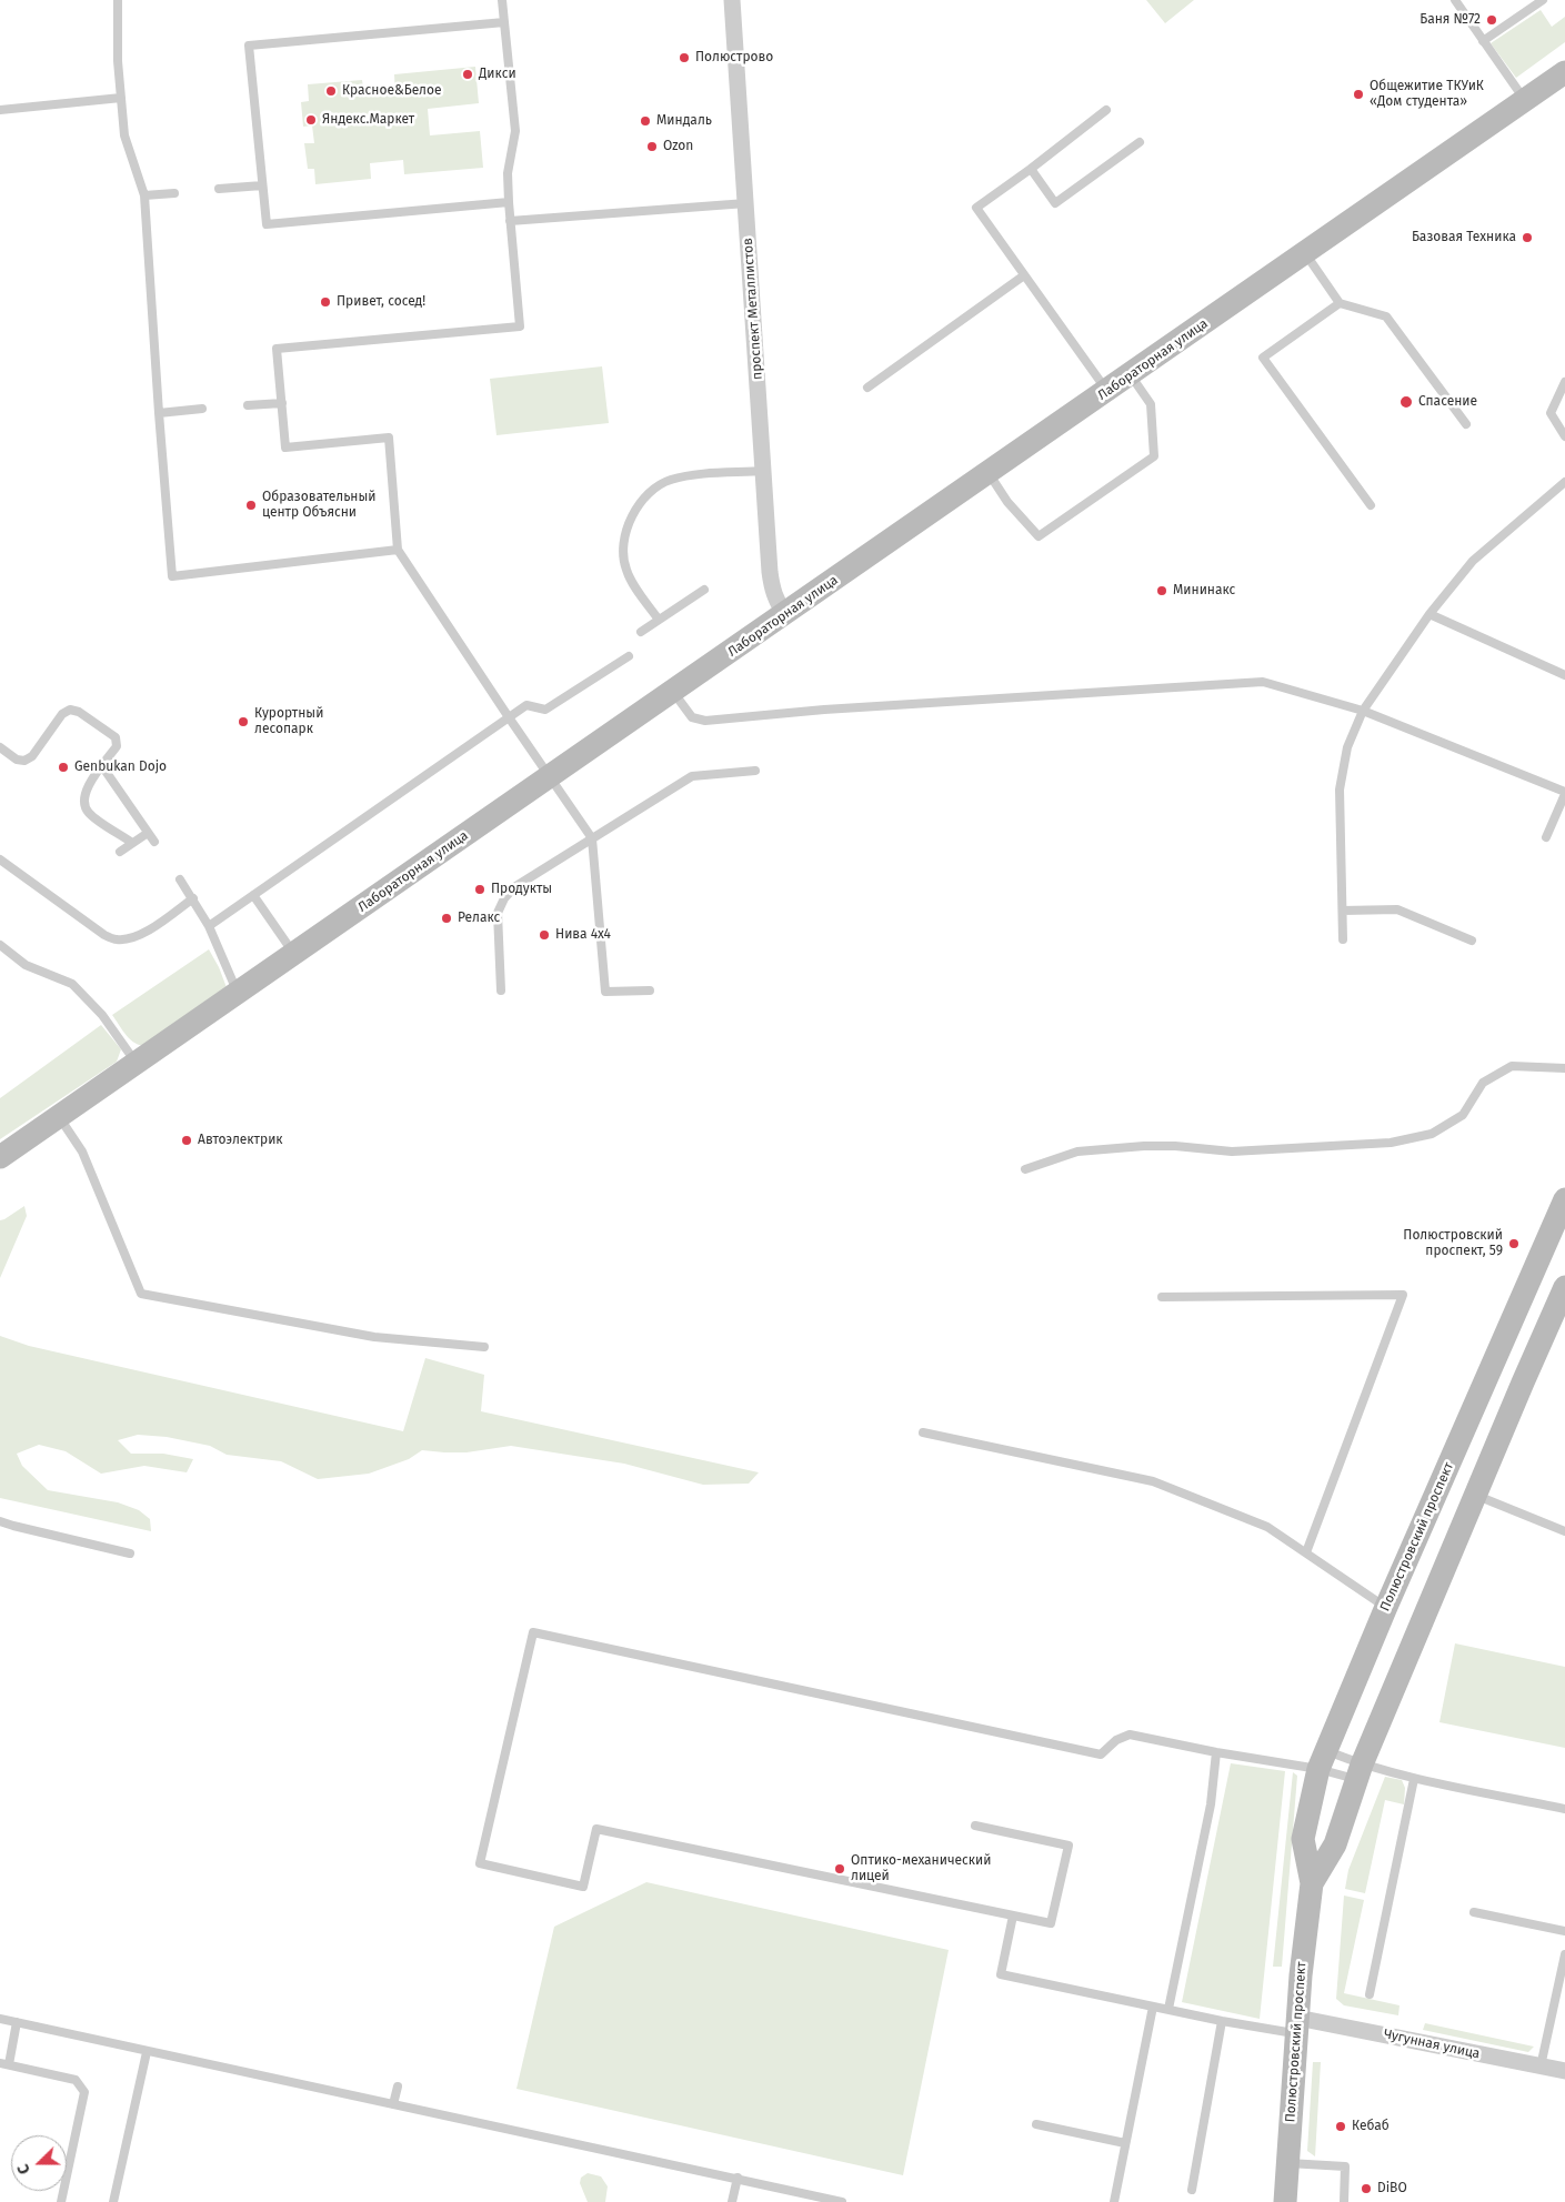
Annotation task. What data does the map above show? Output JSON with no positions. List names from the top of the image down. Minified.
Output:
{"streets":{"street":["проспект Металлистов","Лабораторная улица","Полюстровский проспект","Чугунная улица"]},"crossings":[["проспект Металлистов","Лабораторная улица"],["Полюстровский проспект","Чугунная улица"]],"places":["Баня №72","Полюстрово","Дикси","Красное&Белое","Общежитие ТКУиК «Дом студента»","Яндекс.Маркет","Миндаль","Ozon","Базовая Техника","Привет, сосед!","Спасение","Образовательный центр Объясни","Мининакс","Курортный лесопарк","Genbukan Dojo","Продукты","Релакс","Нива 4х4","Автоэлектрик","Полюстровский проспект, 59","Оптико-механический лицей","Кебаб","DiBO"],"north":"left"}
